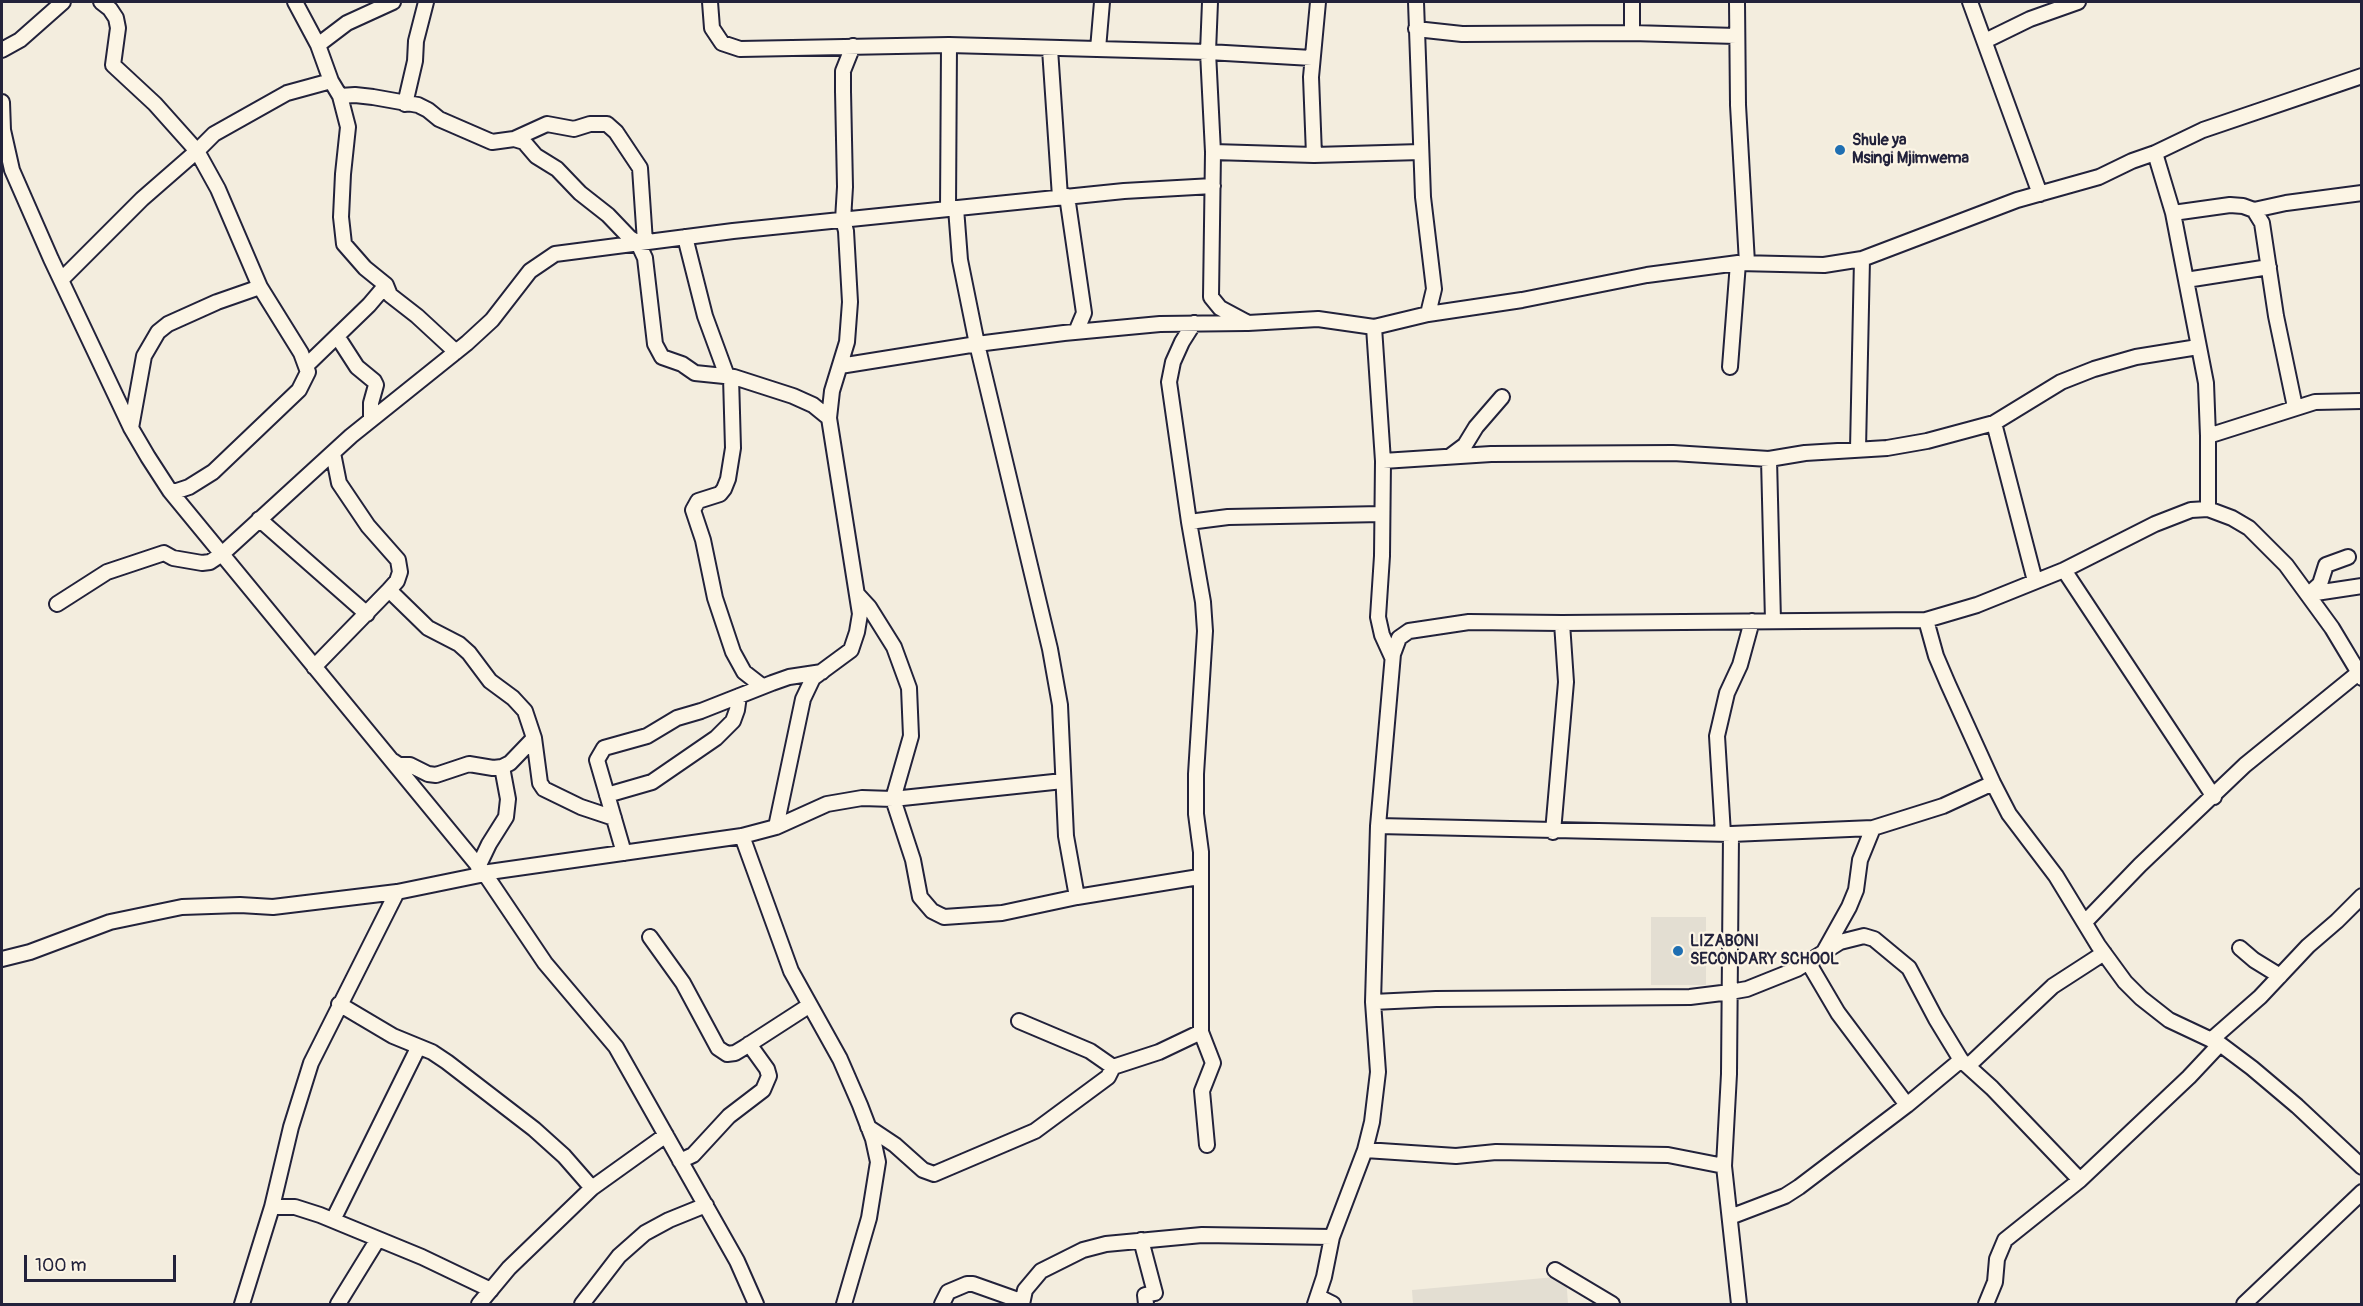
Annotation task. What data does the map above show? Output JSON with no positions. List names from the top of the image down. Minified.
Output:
{"places":["Shule ya Msingi Mjimwema","LIZABONI SECONDARY SCHOOL"],"scale_bar":"100 m"}
